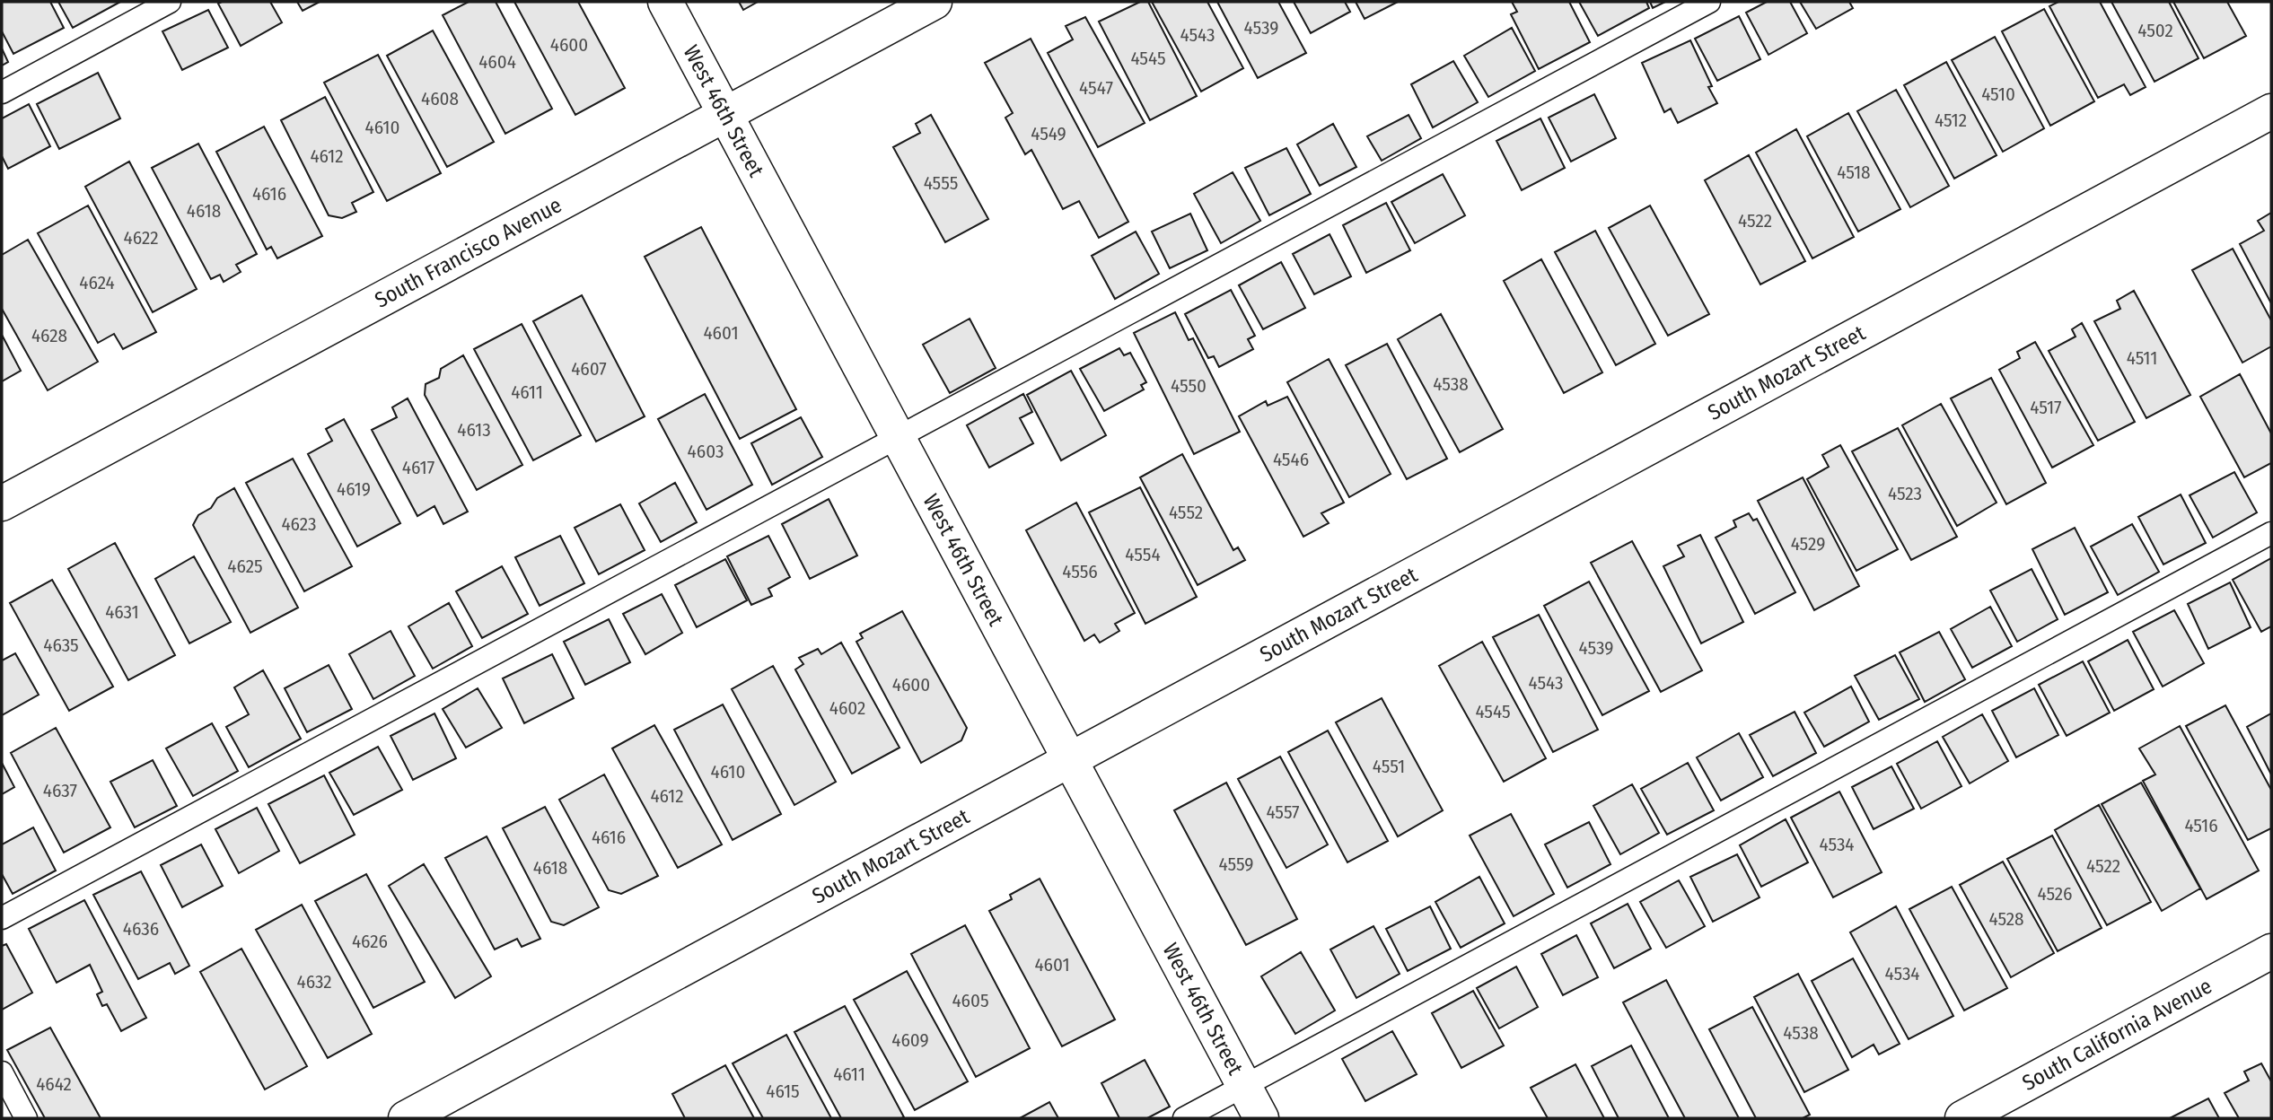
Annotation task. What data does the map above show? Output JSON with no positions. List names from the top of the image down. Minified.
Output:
{"streets":{"street":["West 46th Street","South Francisco Avenue","South Mozart Street","South California Avenue"]},"crossings":[["West 46th Street","South Francisco Avenue"],["West 46th Street","South Mozart Street"]],"house_numbers":["4539","4502","4543","4600","4545","4604","4547","4510","4608","4512","4610","4549","4612","4518","4555","4616","4618","4522","4622","4624","4601","4628","4511","4607","4538","4550","4611","4517","4613","4603","4546","4617","4619","4523","4552","4623","4529","4554","4625","4556","4631","4635","4539","4543","4600","4602","4545","4551","4610","4637","4612","4557","4516","4616","4534","4559","4522","4618","4526","4528","4636","4626","4601","4534","4632","4605","4538","4609","4611","4642","4615"]}
